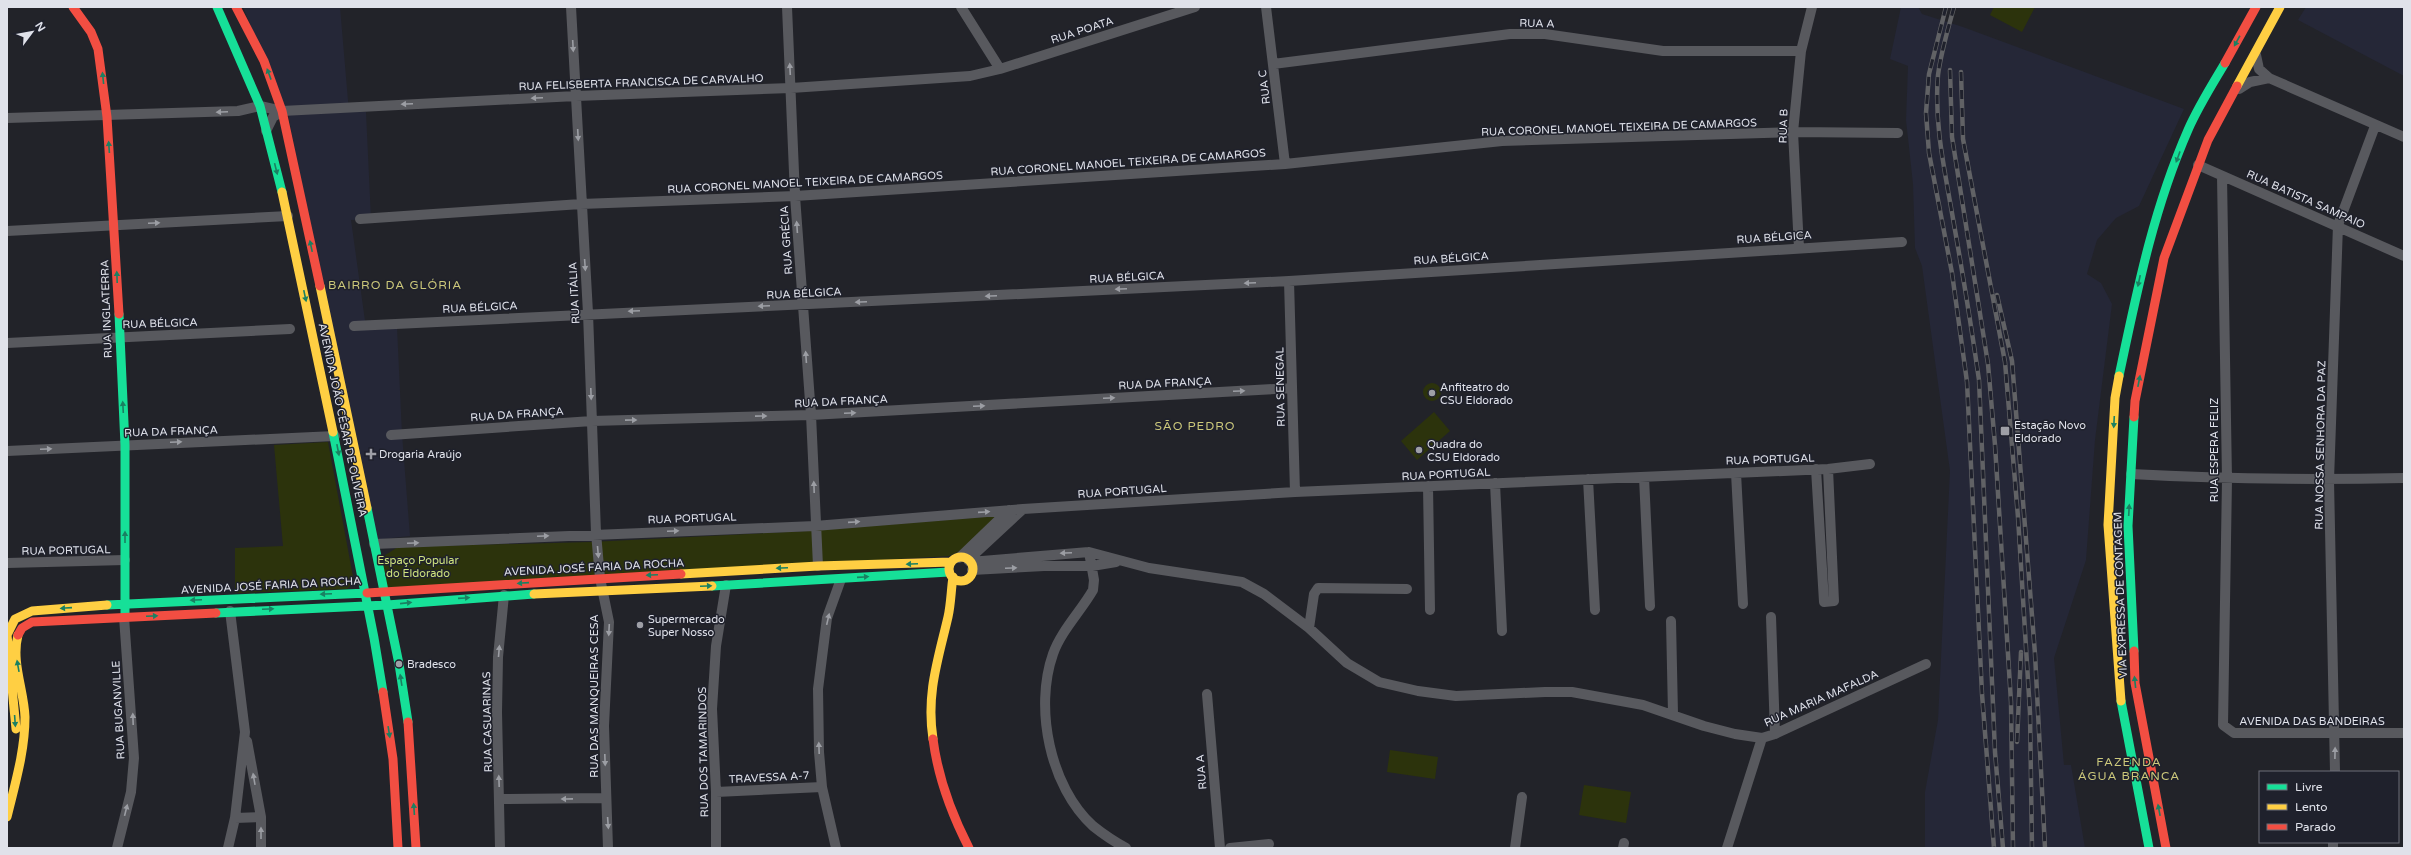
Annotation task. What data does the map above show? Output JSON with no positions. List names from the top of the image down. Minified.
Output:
{"streets":{"main road":["RUA INGLATERRA","AVENIDA JOÃO CÉSAR DE OLIVEIRA","AVENIDA JOSÉ FARIA DA ROCHA","VIA EXPRESSA DE CONTAGEM"],"street":["RUA A","RUA POATA","RUA FELISBERTA FRANCISCA DE CARVALHO","RUA C","RUA B","RUA CORONEL MANOEL TEIXEIRA DE CAMARGOS","RUA BATISTA SAMPAIO","RUA BÉLGICA","RUA GRÉCIA","RUA ITÁLIA","RUA DA FRANÇA","RUA SENEGAL","RUA NOSSA SENHORA DA PAZ","RUA ESPERA FELIZ","RUA PORTUGAL","RUA DAS MANQUEIRAS CESA","RUA MARIA MAFALDA","RUA BUGANVILLE","AVENIDA DAS BANDEIRAS","RUA CASUARINAS","RUA DOS TAMARINDOS","TRAVESSA A-7"]},"crossings":[["RUA A","RUA C"],["RUA A","RUA B"],["RUA POATA","RUA FELISBERTA FRANCISCA DE CARVALHO"],["RUA FELISBERTA FRANCISCA DE CARVALHO","RUA GRÉCIA"],["RUA FELISBERTA FRANCISCA DE CARVALHO","RUA ITÁLIA"],["RUA FELISBERTA FRANCISCA DE CARVALHO","AVENIDA JOÃO CÉSAR DE OLIVEIRA"],["RUA C","RUA CORONEL MANOEL TEIXEIRA DE CAMARGOS"],["RUA B","RUA CORONEL MANOEL TEIXEIRA DE CAMARGOS"],["RUA B","RUA BÉLGICA"],["RUA CORONEL MANOEL TEIXEIRA DE CAMARGOS","RUA GRÉCIA"],["RUA CORONEL MANOEL TEIXEIRA DE CAMARGOS","RUA ITÁLIA"],["RUA BATISTA SAMPAIO","RUA NOSSA SENHORA DA PAZ"],["RUA BATISTA SAMPAIO","RUA ESPERA FELIZ"],["RUA BATISTA SAMPAIO","VIA EXPRESSA DE CONTAGEM"],["RUA BÉLGICA","RUA GRÉCIA"],["RUA BÉLGICA","RUA ITÁLIA"],["RUA BÉLGICA","RUA INGLATERRA"],["RUA BÉLGICA","RUA SENEGAL"],["RUA GRÉCIA","RUA DA FRANÇA"],["RUA GRÉCIA","RUA PORTUGAL"],["RUA GRÉCIA","AVENIDA JOSÉ FARIA DA ROCHA"],["RUA ITÁLIA","RUA DA FRANÇA"],["RUA ITÁLIA","RUA PORTUGAL"],["RUA ITÁLIA","AVENIDA JOSÉ FARIA DA ROCHA"],["RUA ITÁLIA","RUA DAS MANQUEIRAS CESA"],["RUA INGLATERRA","RUA DA FRANÇA"],["RUA INGLATERRA","RUA PORTUGAL"],["RUA INGLATERRA","AVENIDA JOSÉ FARIA DA ROCHA"],["RUA INGLATERRA","RUA BUGANVILLE"],["RUA DA FRANÇA","RUA SENEGAL"],["RUA DA FRANÇA","AVENIDA JOÃO CÉSAR DE OLIVEIRA"],["RUA SENEGAL","RUA PORTUGAL"],["AVENIDA JOÃO CÉSAR DE OLIVEIRA","RUA PORTUGAL"],["AVENIDA JOÃO CÉSAR DE OLIVEIRA","AVENIDA JOSÉ FARIA DA ROCHA"],["RUA NOSSA SENHORA DA PAZ","AVENIDA DAS BANDEIRAS"],["RUA ESPERA FELIZ","AVENIDA DAS BANDEIRAS"],["AVENIDA JOSÉ FARIA DA ROCHA","RUA DAS MANQUEIRAS CESA"],["AVENIDA JOSÉ FARIA DA ROCHA","RUA MARIA MAFALDA"],["AVENIDA JOSÉ FARIA DA ROCHA","RUA BUGANVILLE"],["AVENIDA JOSÉ FARIA DA ROCHA","RUA CASUARINAS"],["AVENIDA JOSÉ FARIA DA ROCHA","RUA DOS TAMARINDOS"],["RUA DOS TAMARINDOS","TRAVESSA A-7"]],"one_way":["RUA FELISBERTA FRANCISCA DE CARVALHO","RUA BÉLGICA","RUA GRÉCIA","RUA ITÁLIA","RUA INGLATERRA","RUA DA FRANÇA","RUA PORTUGAL","RUA DAS MANQUEIRAS CESA","RUA BUGANVILLE","RUA CASUARINAS"],"districts":["BAIRRO DA GLÓRIA","SÃO PEDRO","FAZENDA ÁGUA BRANCA"],"parks":["Espaço Popular do Eldorado"],"places":{"other":["Anfiteatro do CSU Eldorado","Quadra do CSU Eldorado","Supermercado Super Nosso","Bradesco"],"transit":["Estação Novo Eldorado"],"health":["Drogaria Araújo"]},"legend":["Livre","Lento","Parado"],"north":"top right"}
